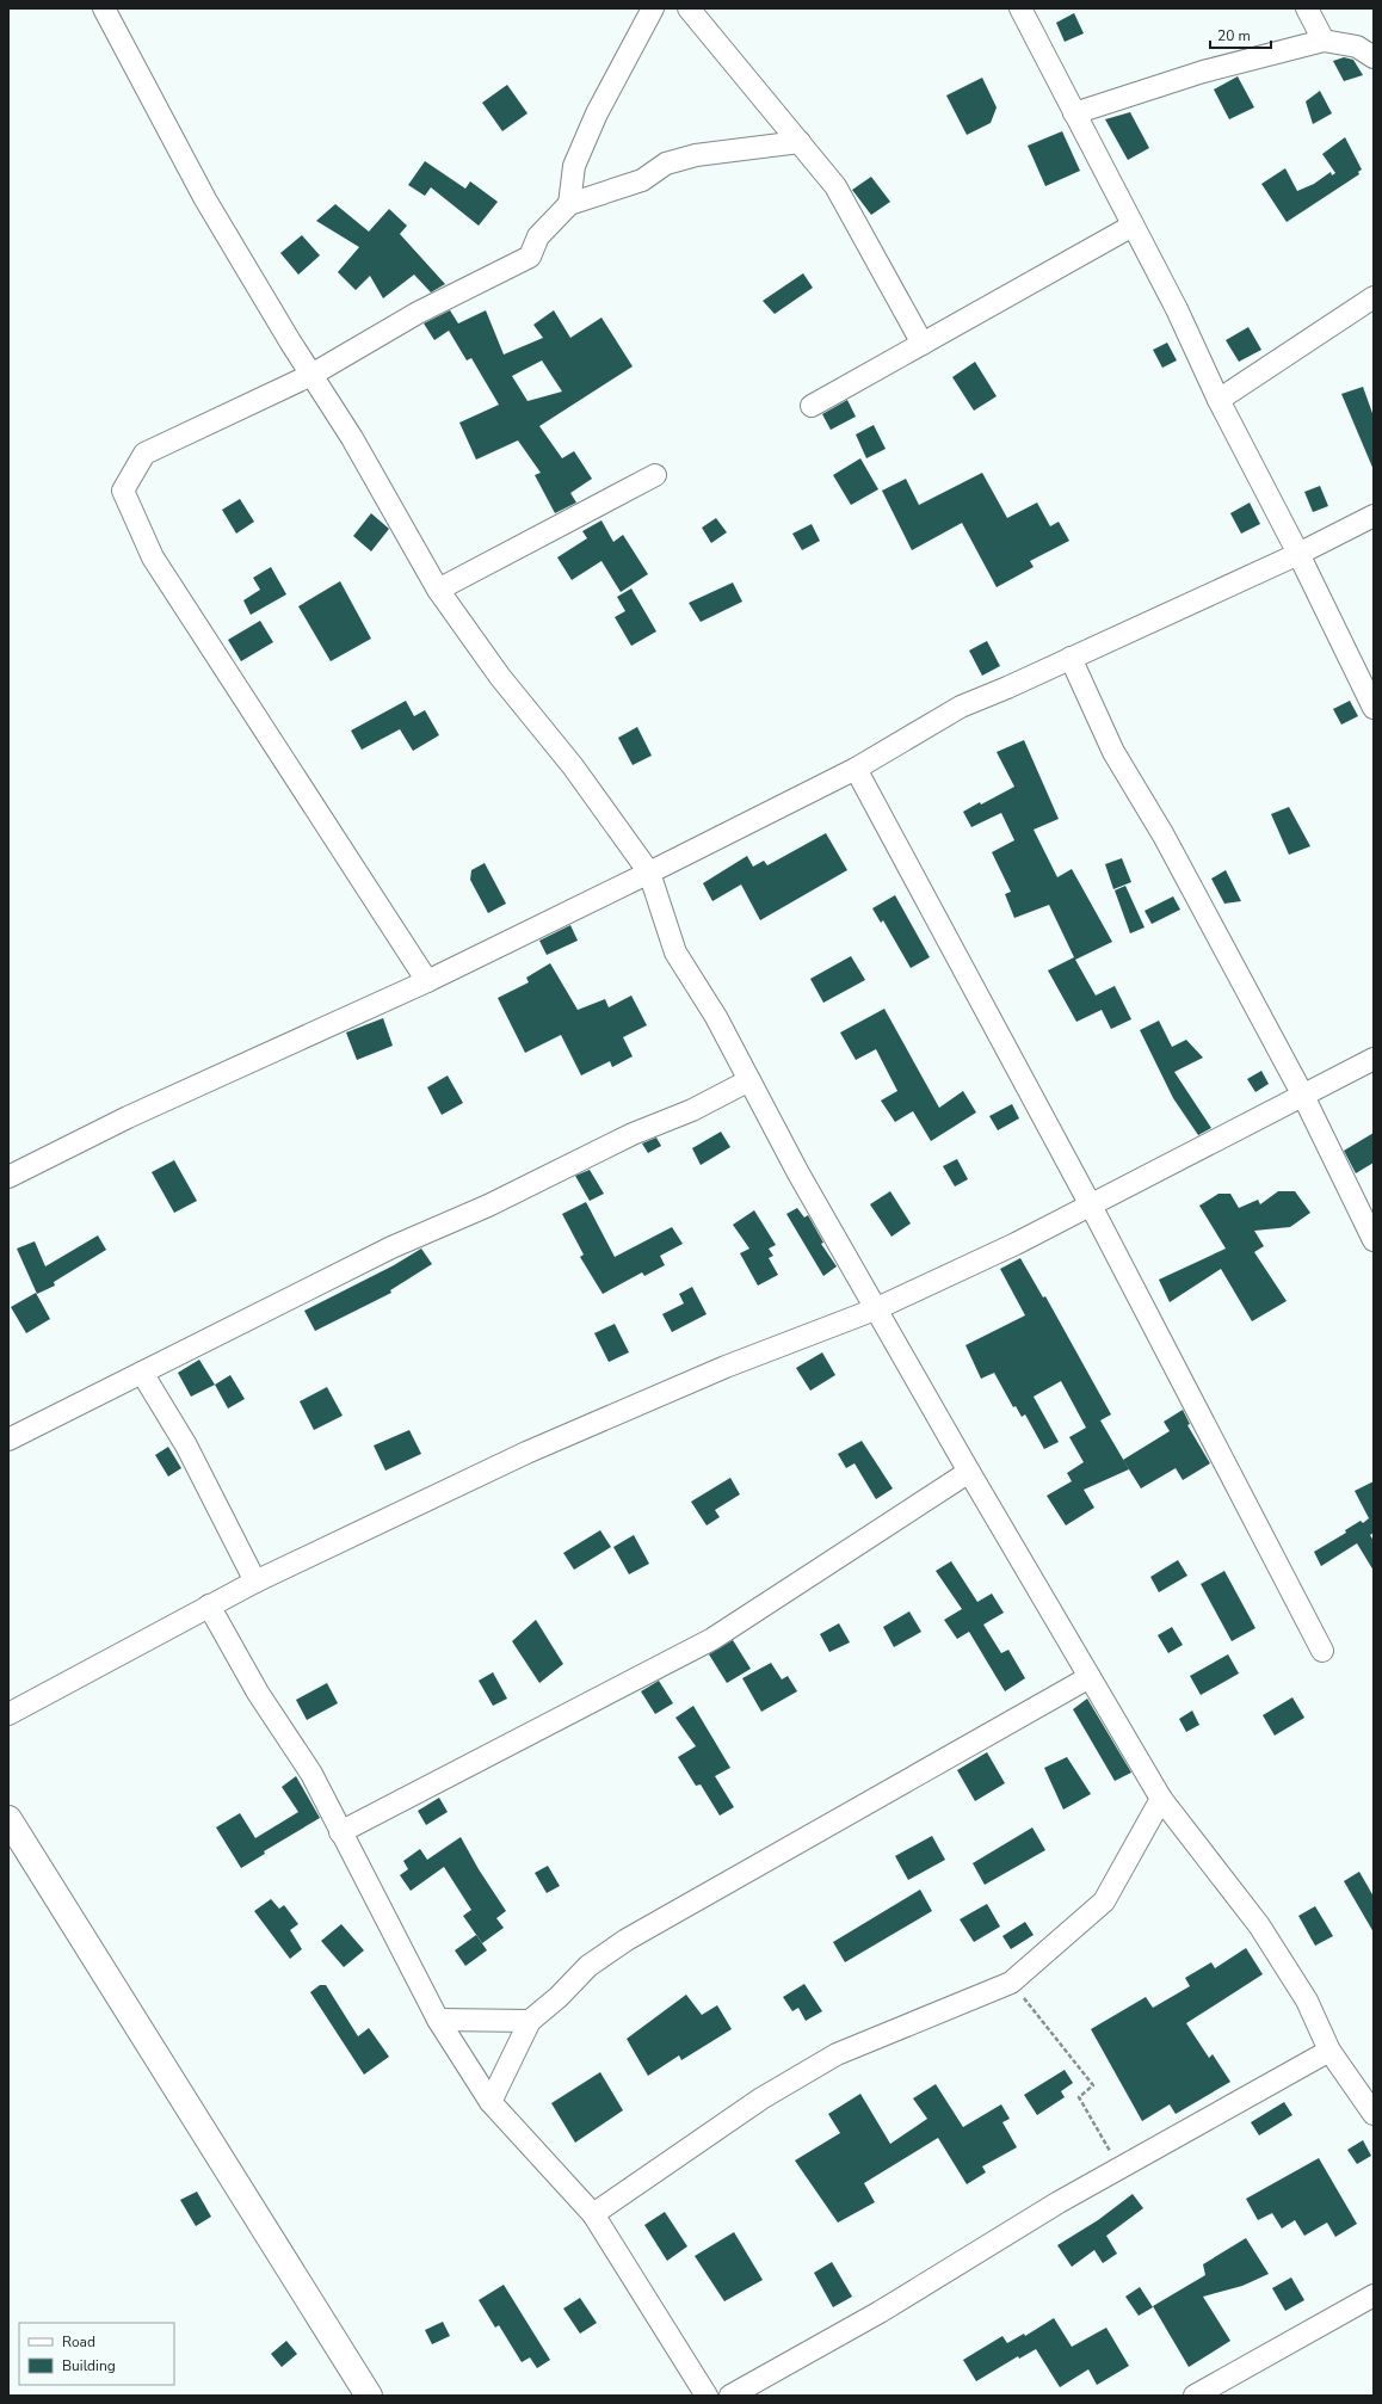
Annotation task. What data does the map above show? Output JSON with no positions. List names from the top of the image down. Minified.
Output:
{"legend":["Road","Building"],"scale_bar":"20 m"}
